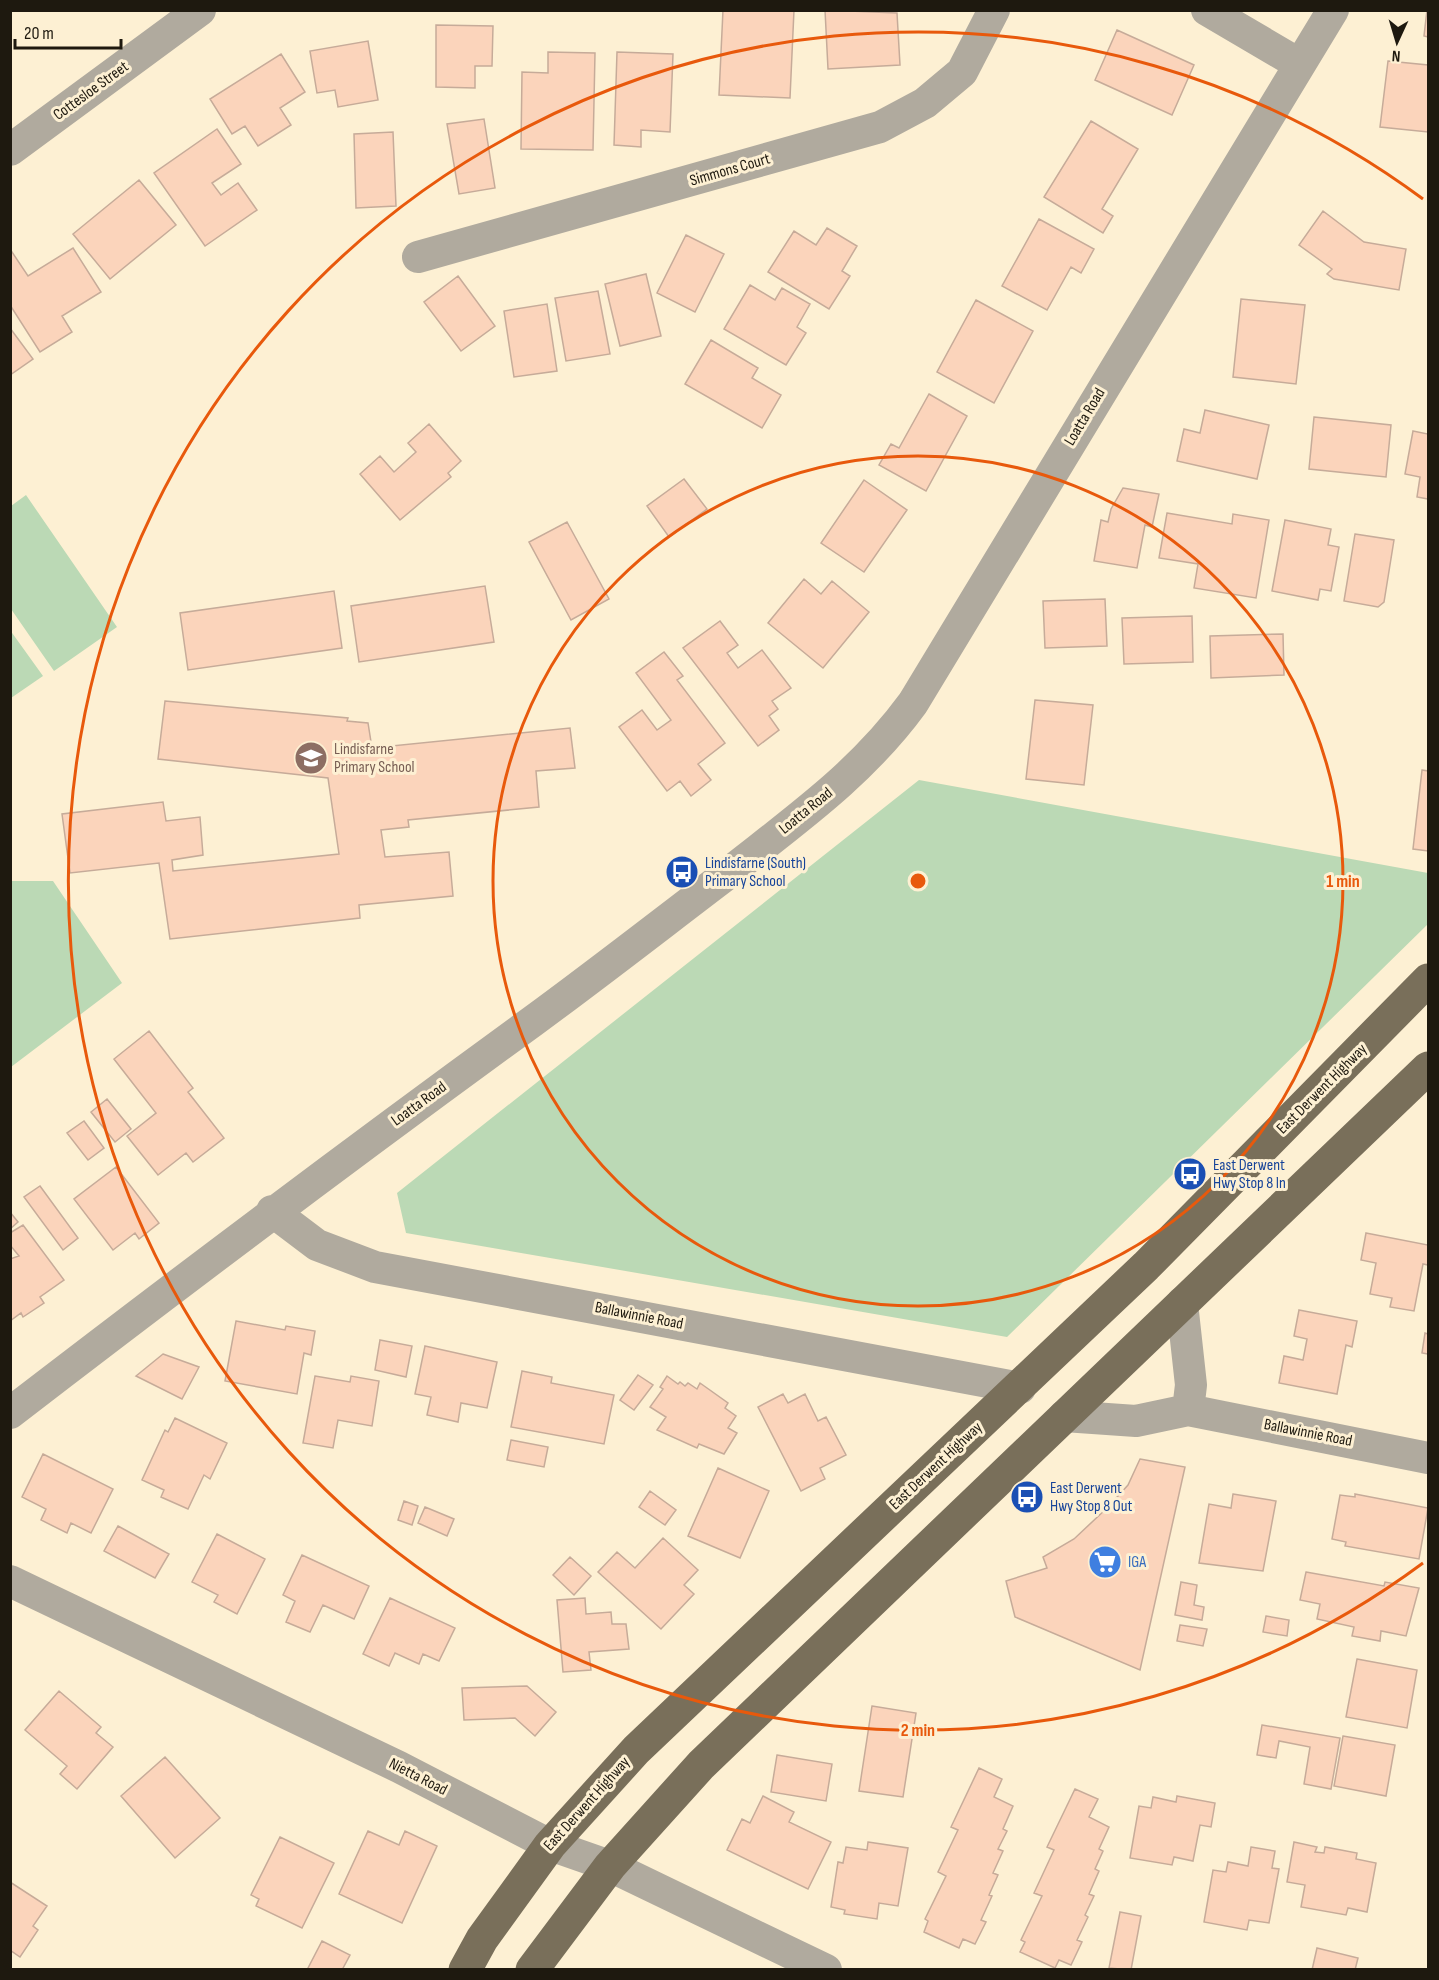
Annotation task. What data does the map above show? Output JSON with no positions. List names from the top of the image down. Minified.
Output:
{"streets":{"main road":["East Derwent Highway"],"street":["Cottesloe Street","Simmons Court","Loatta Road","Ballawinnie Road","Nietta Road"]},"crossings":[["Loatta Road","Ballawinnie Road"],["East Derwent Highway","Ballawinnie Road"],["East Derwent Highway","Nietta Road"]],"places":{"school or university":["Lindisfarne Primary School"],"bus stop":["Lindisfarne (South) Primary School","East Derwent Hwy Stop 8 In","East Derwent Hwy Stop 8 Out"],"supermarket":["IGA"]},"scale_bar":"20 m","north":"bottom","rings":["1 min","2 min"]}
